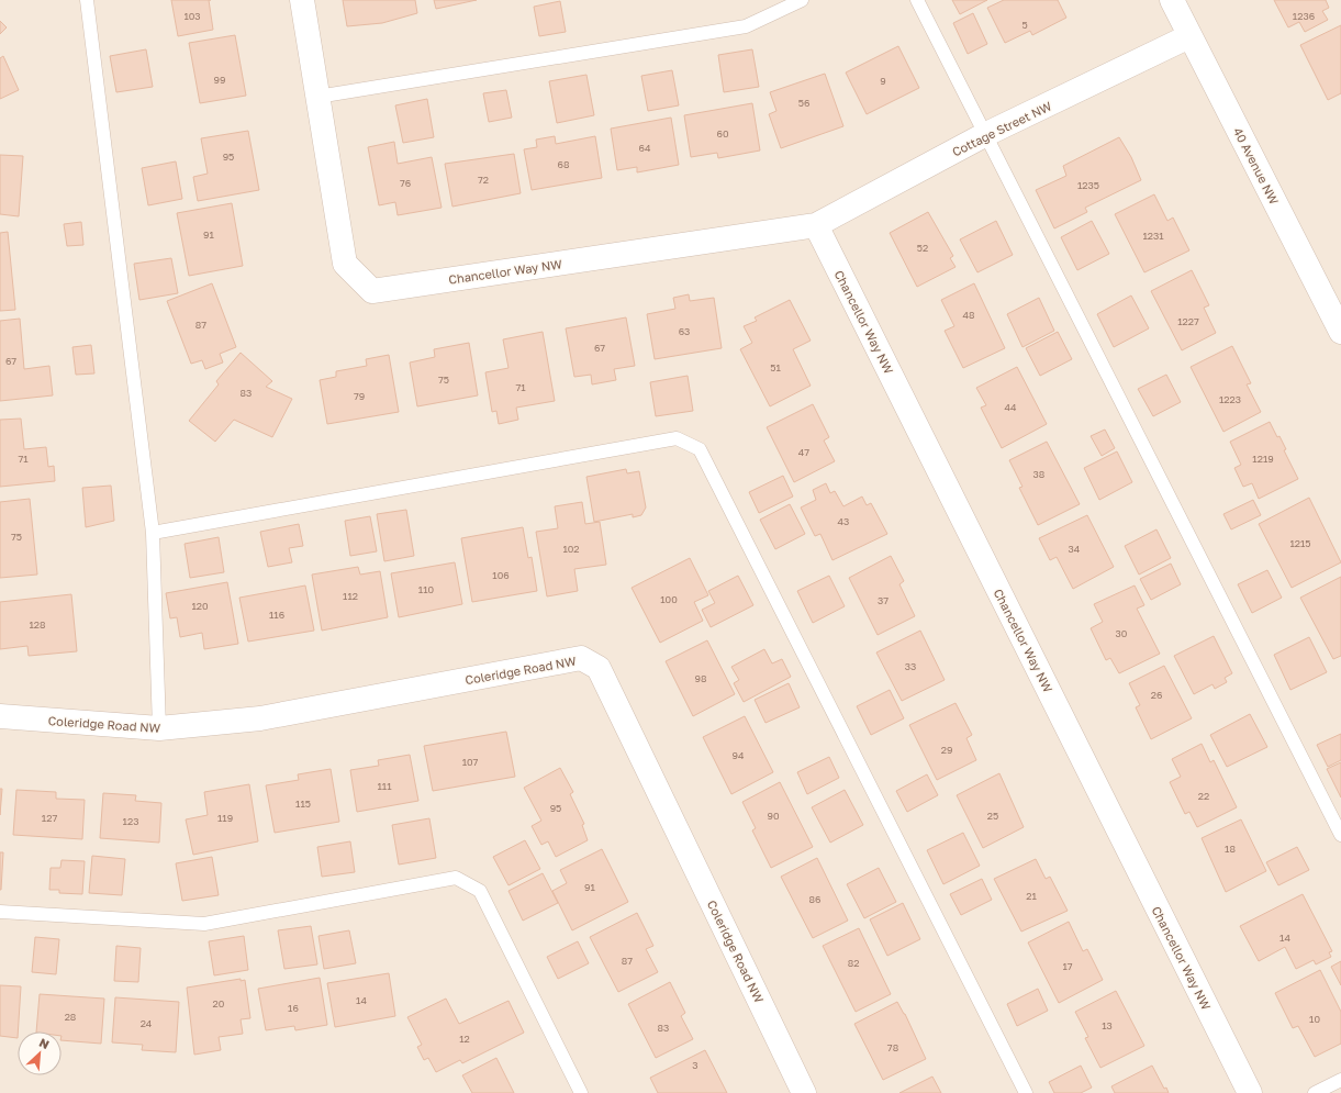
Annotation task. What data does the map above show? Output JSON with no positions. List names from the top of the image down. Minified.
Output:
{"streets":{"street":["Cottage Street NW","40 Avenue NW","Chancellor Way NW","Coleridge Road NW"]},"crossings":[["Cottage Street NW","40 Avenue NW"],["Cottage Street NW","Chancellor Way NW"]],"house_numbers":["103","1236","5","99","9","56","60","64","95","68","72","76","1235","91","1231","52","48","1227","87","63","67","67","51","75","71","83","79","1223","44","47","71","1219","38","43","75","1215","102","34","106","110","112","100","37","120","116","128","30","33","98","26","29","94","107","111","22","115","95","90","25","127","119","123","18","91","21","86","14","87","82","17","14","20","16","28","10","24","13","83","12","78","3"],"north":"top right"}
